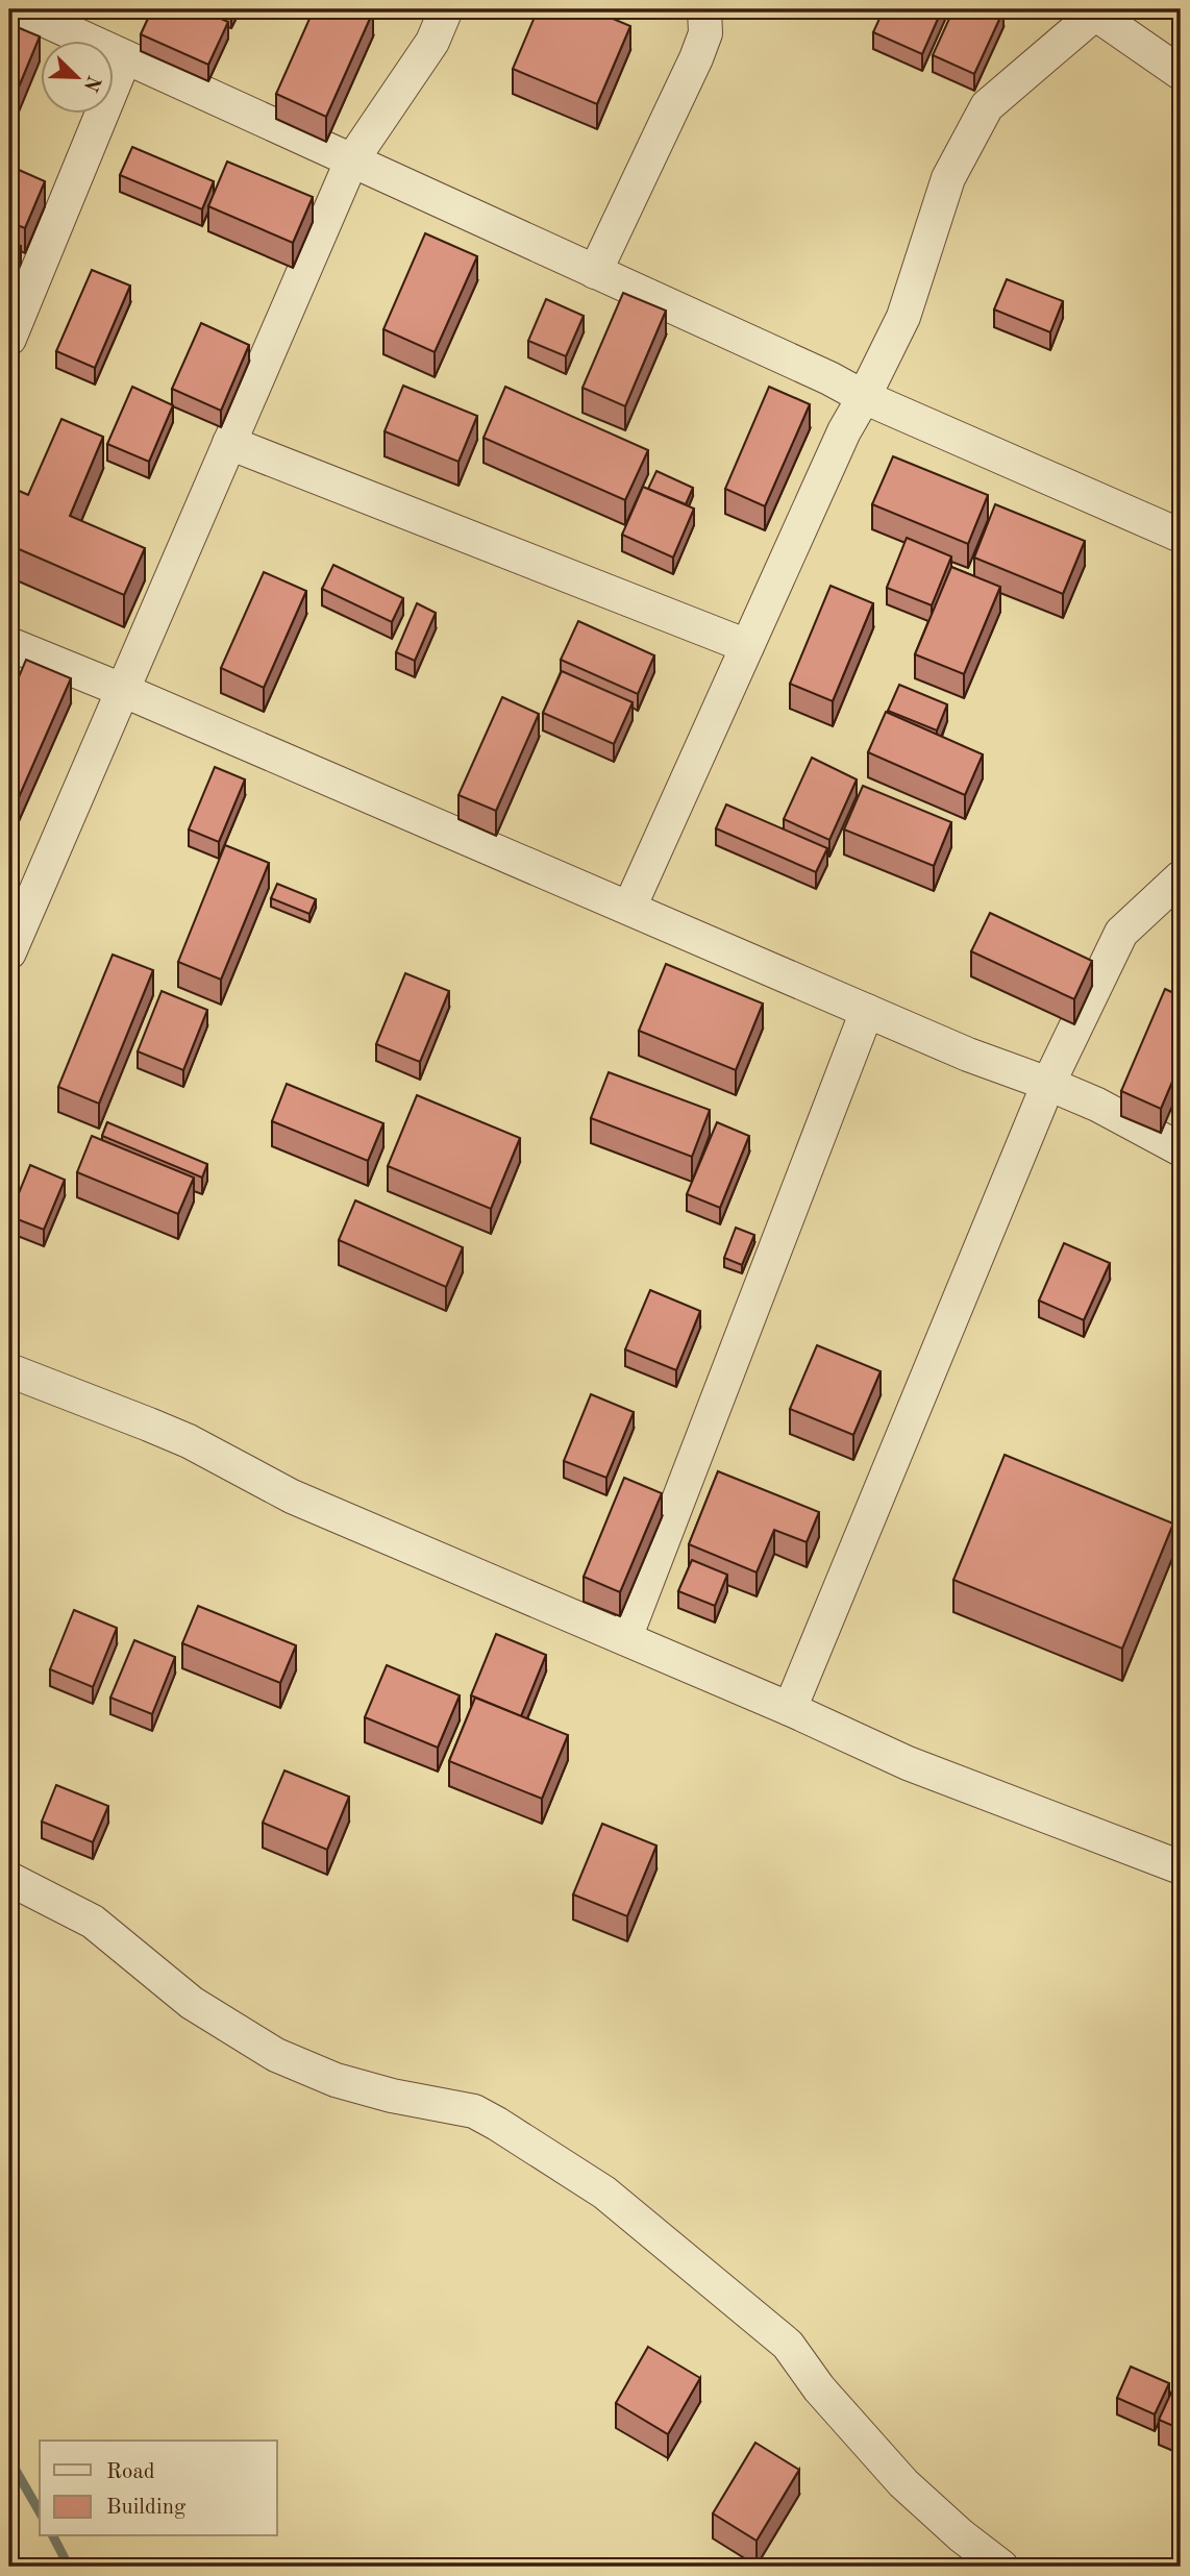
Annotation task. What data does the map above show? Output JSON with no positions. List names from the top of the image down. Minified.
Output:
{"legend":["Road","Building"],"north":"bottom right"}
